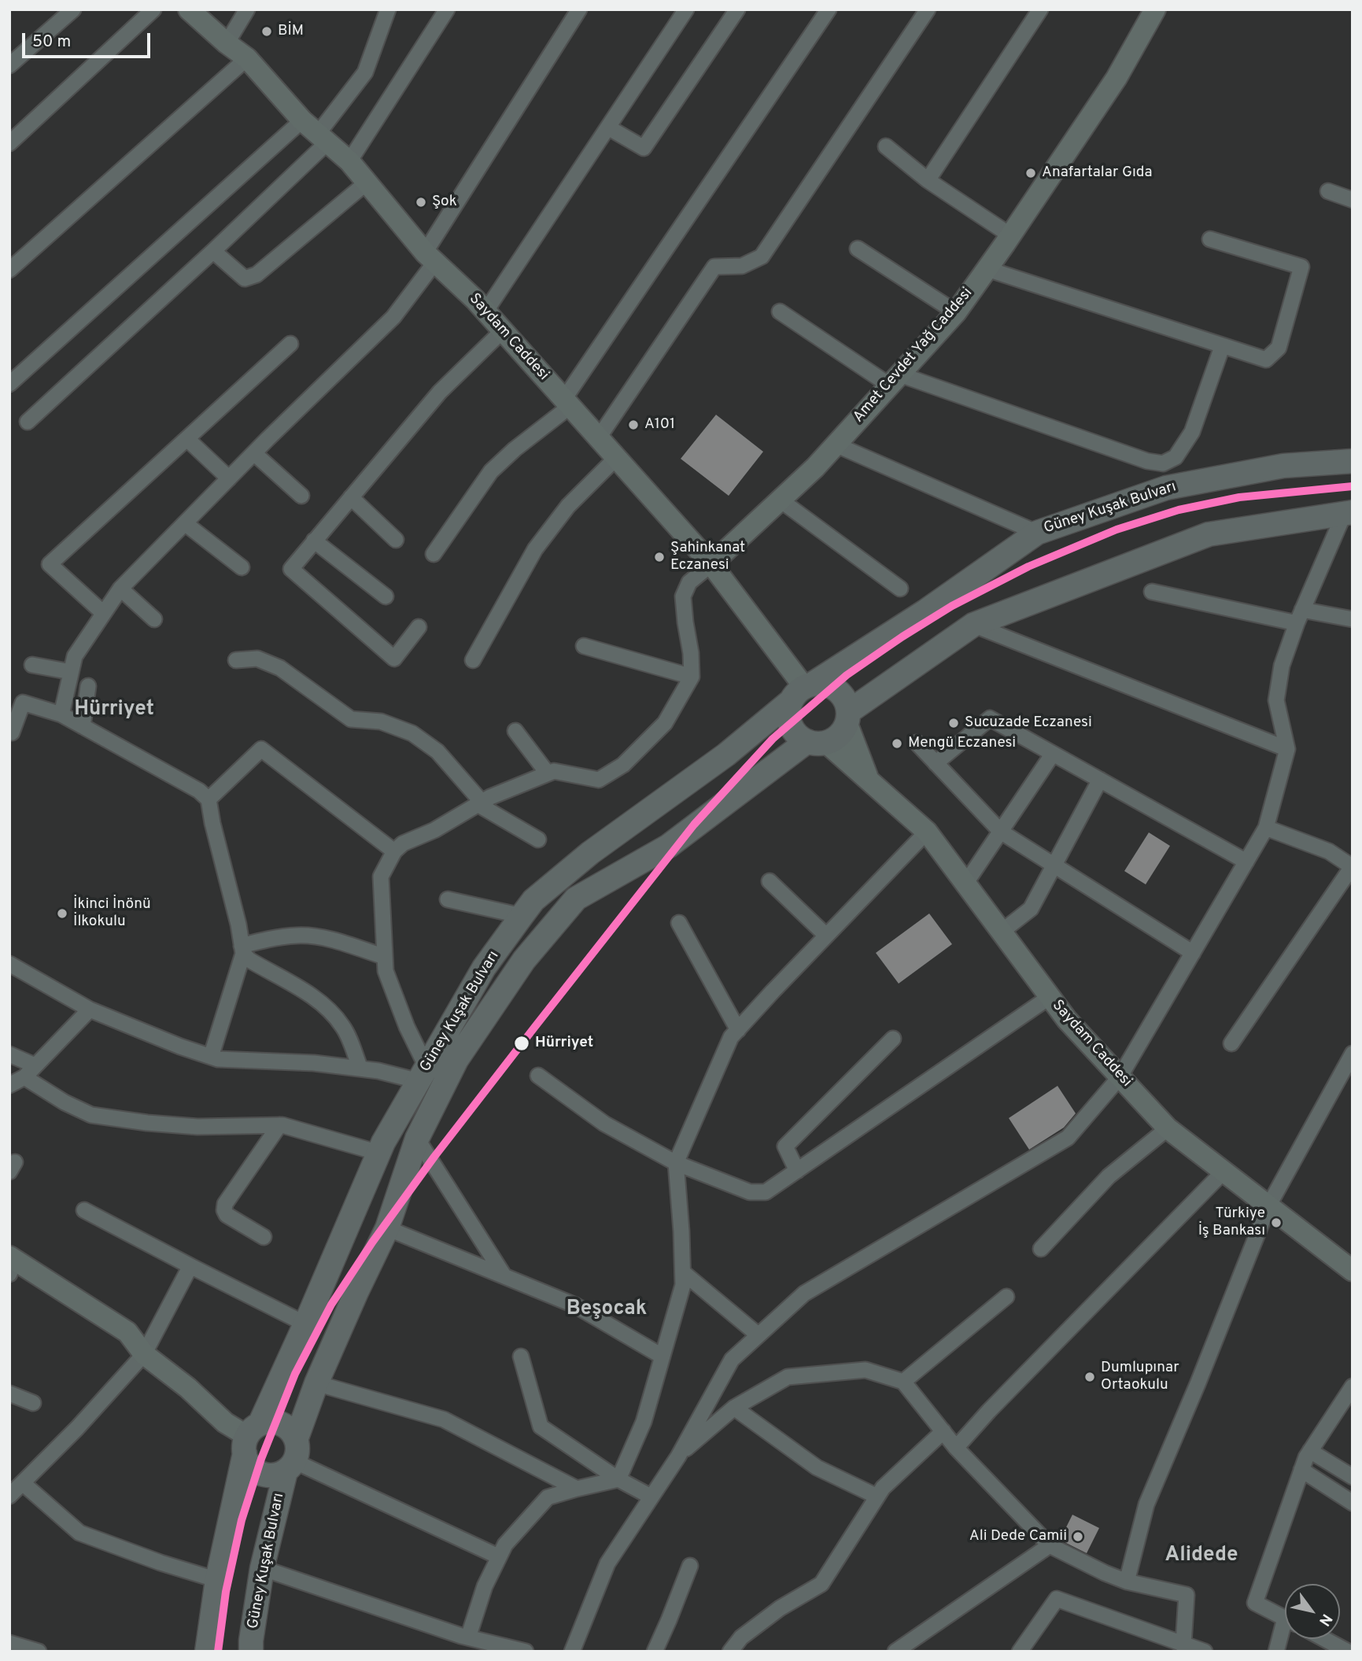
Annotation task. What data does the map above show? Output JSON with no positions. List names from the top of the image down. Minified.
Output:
{"streets":{"main road":["Saydam Caddesi","Amet Cevdet Yağ Caddesi","Güney Kuşak Bulvarı"]},"crossings":[["Saydam Caddesi","Amet Cevdet Yağ Caddesi"],["Saydam Caddesi","Güney Kuşak Bulvarı"]],"districts":["Hürriyet","Beşocak","Alidede"],"places":["BİM","Anafartalar Gıda","Şok","A101","Şahinkanat Eczanesi","Sucuzade Eczanesi","Mengü Eczanesi","İkinci İnönü İlkokulu","Hürriyet","Türkiye İş Bankası","Dumlupınar Ortaokulu","Ali Dede Camii"],"scale_bar":"50 m","north":"bottom right"}
